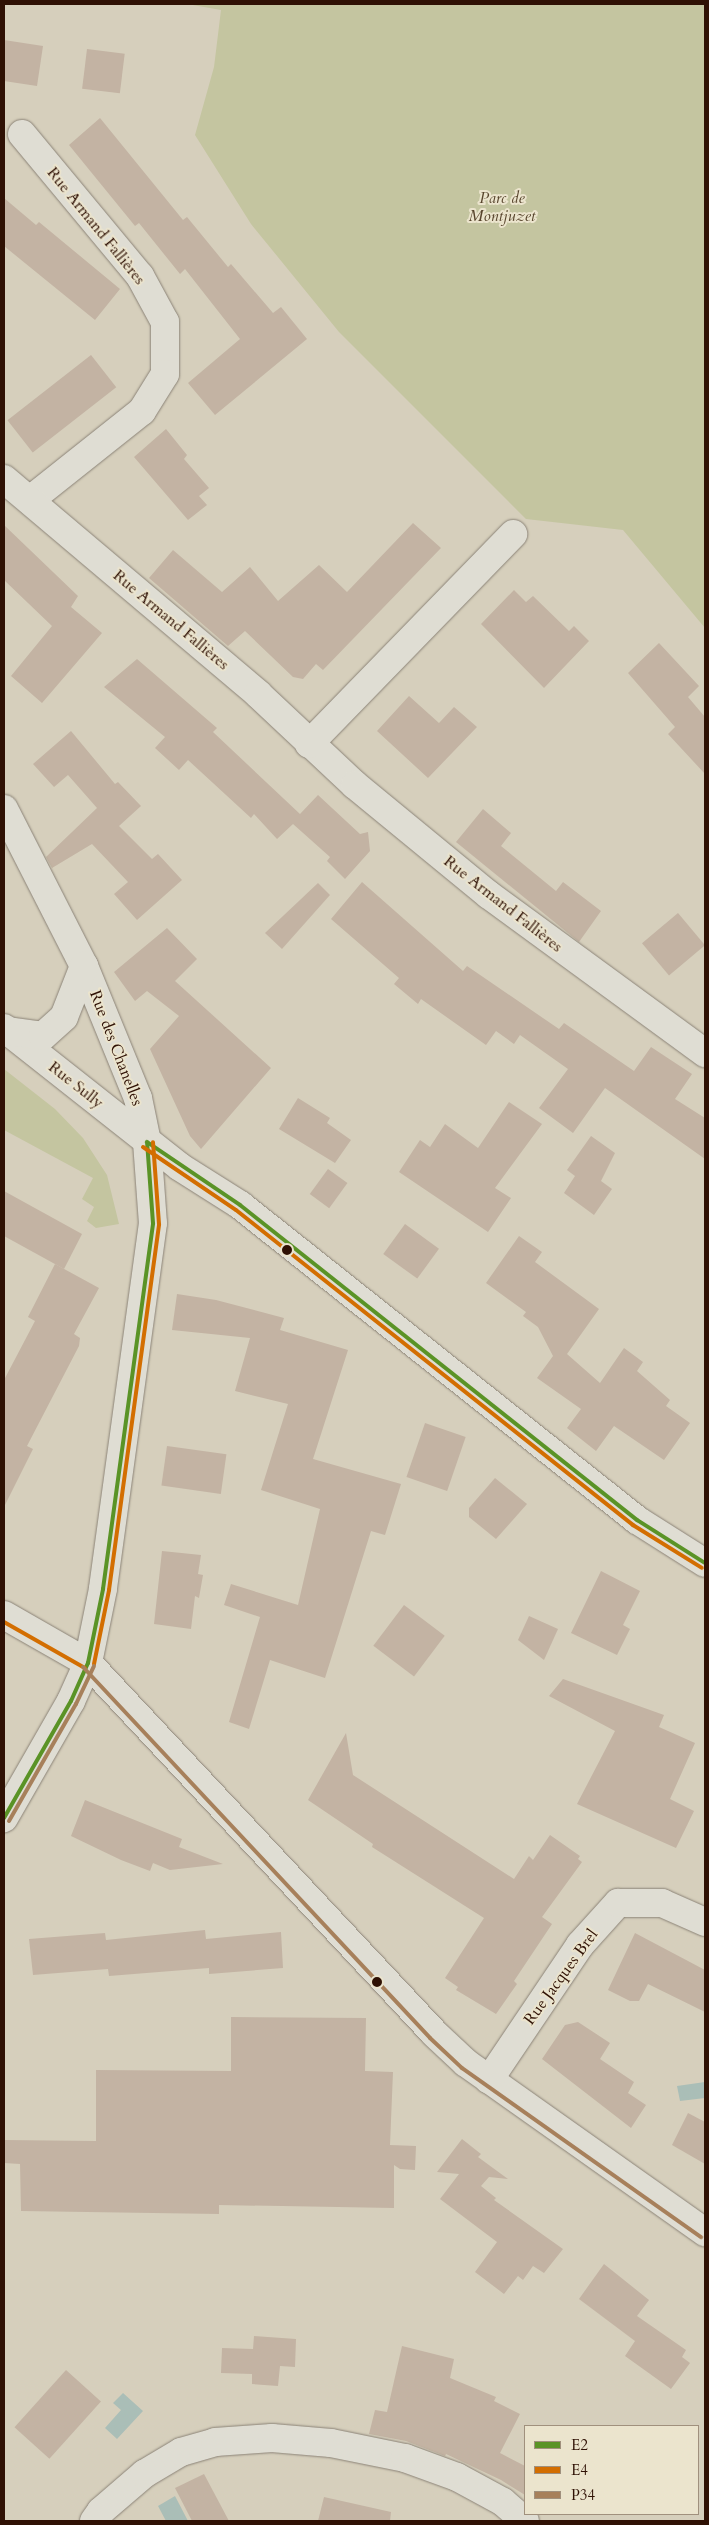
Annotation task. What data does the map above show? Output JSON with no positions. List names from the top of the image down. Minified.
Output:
{"streets":{"street":["Rue Armand Fallières","Rue des Chanelles","Rue Sully","Rue Jacques Brel"]},"crossings":[["Rue des Chanelles","Rue Sully"]],"parks":["Parc de Montjuzet"],"lines":["transit line E2","transit line E4","transit line P34"],"legend":["E2","E4","P34"]}
